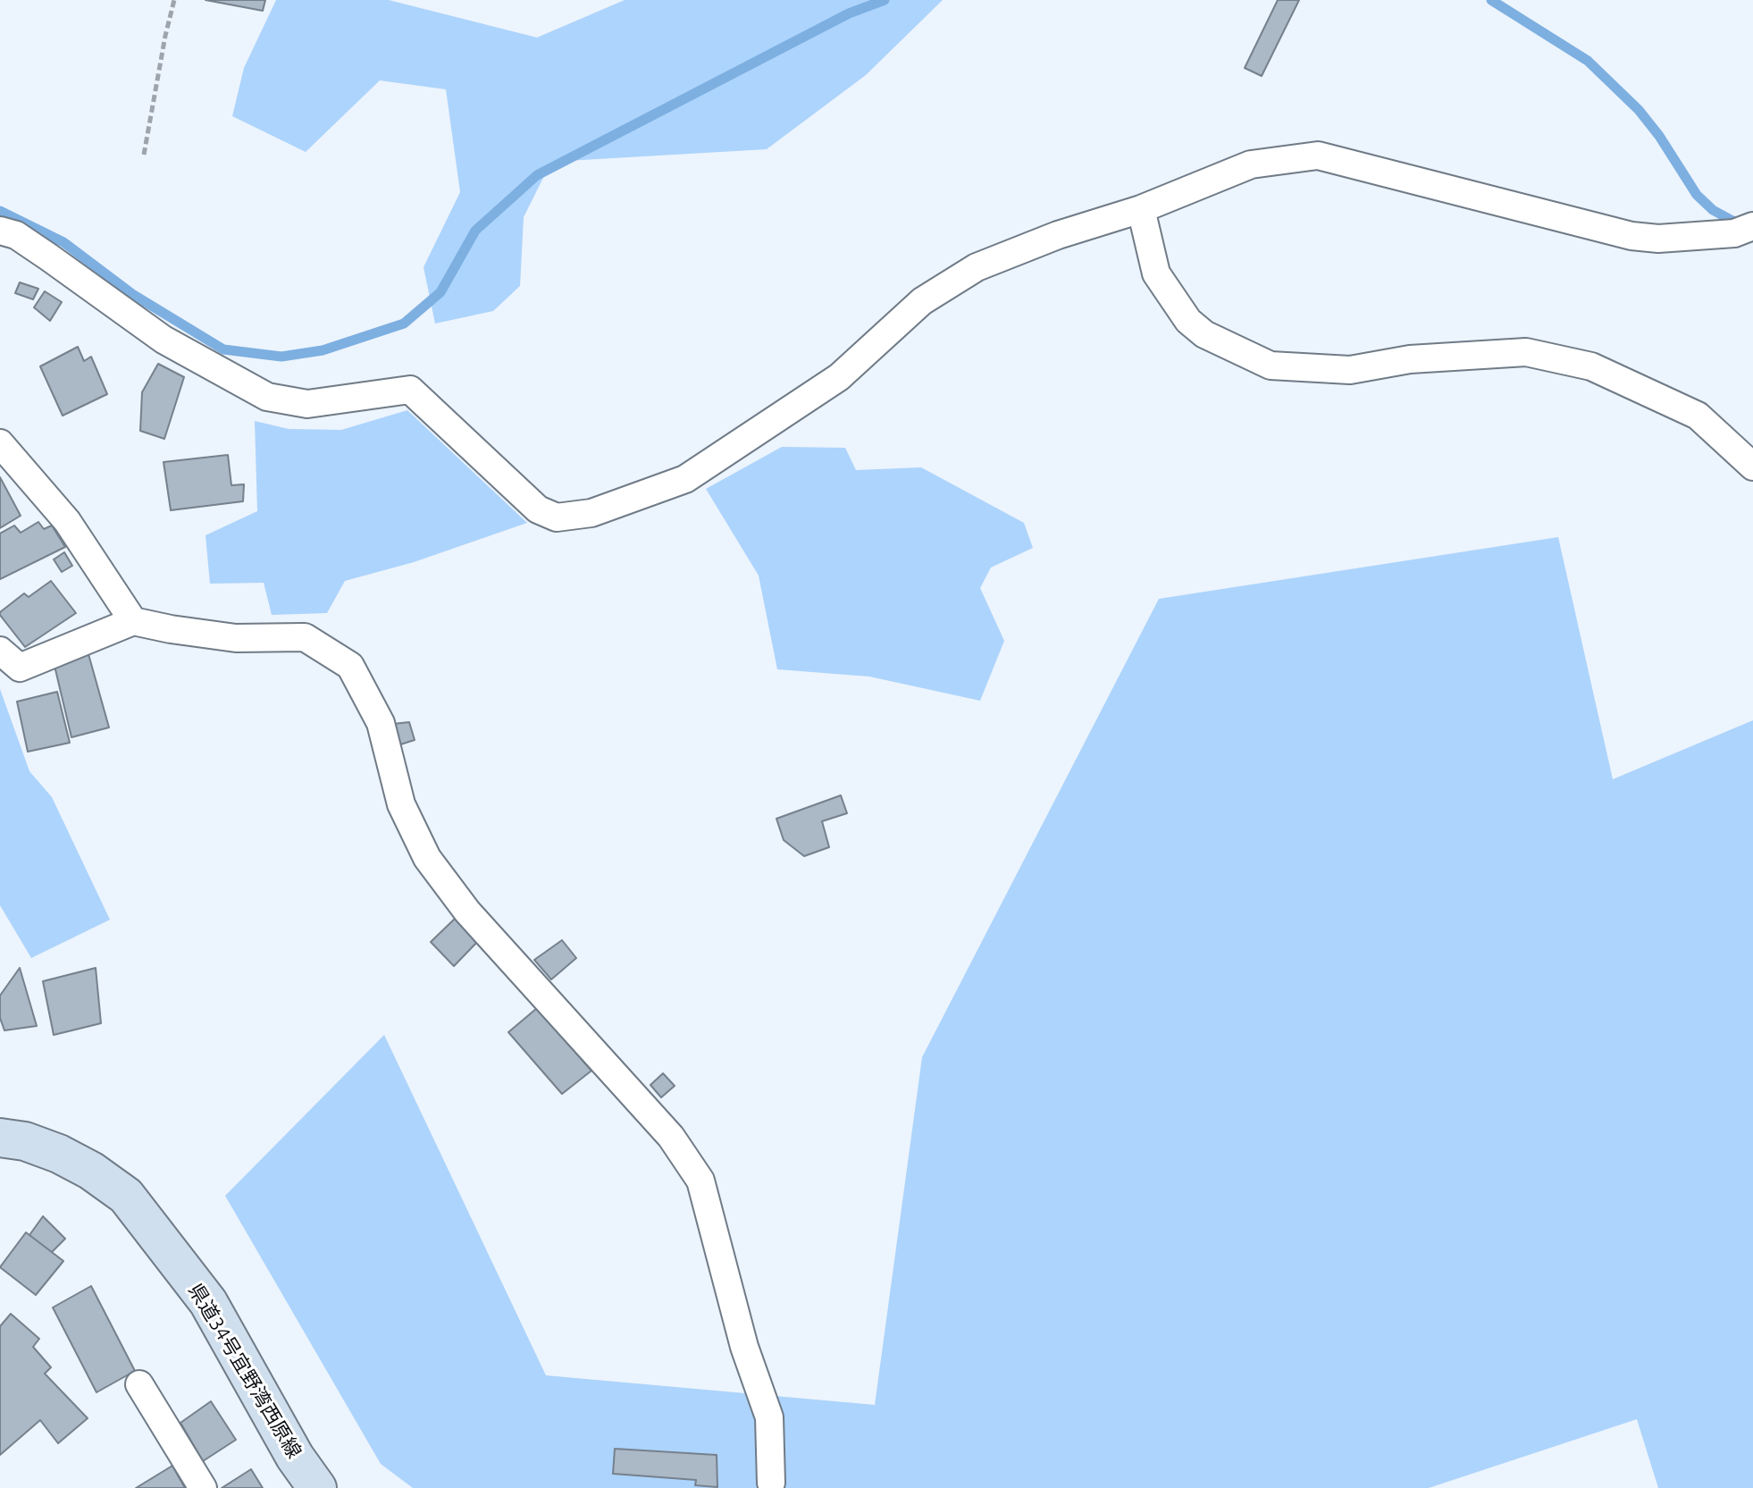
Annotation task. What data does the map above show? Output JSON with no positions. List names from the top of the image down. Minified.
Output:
{"streets":{"main road":["県道34号宜野湾西原線"]}}
